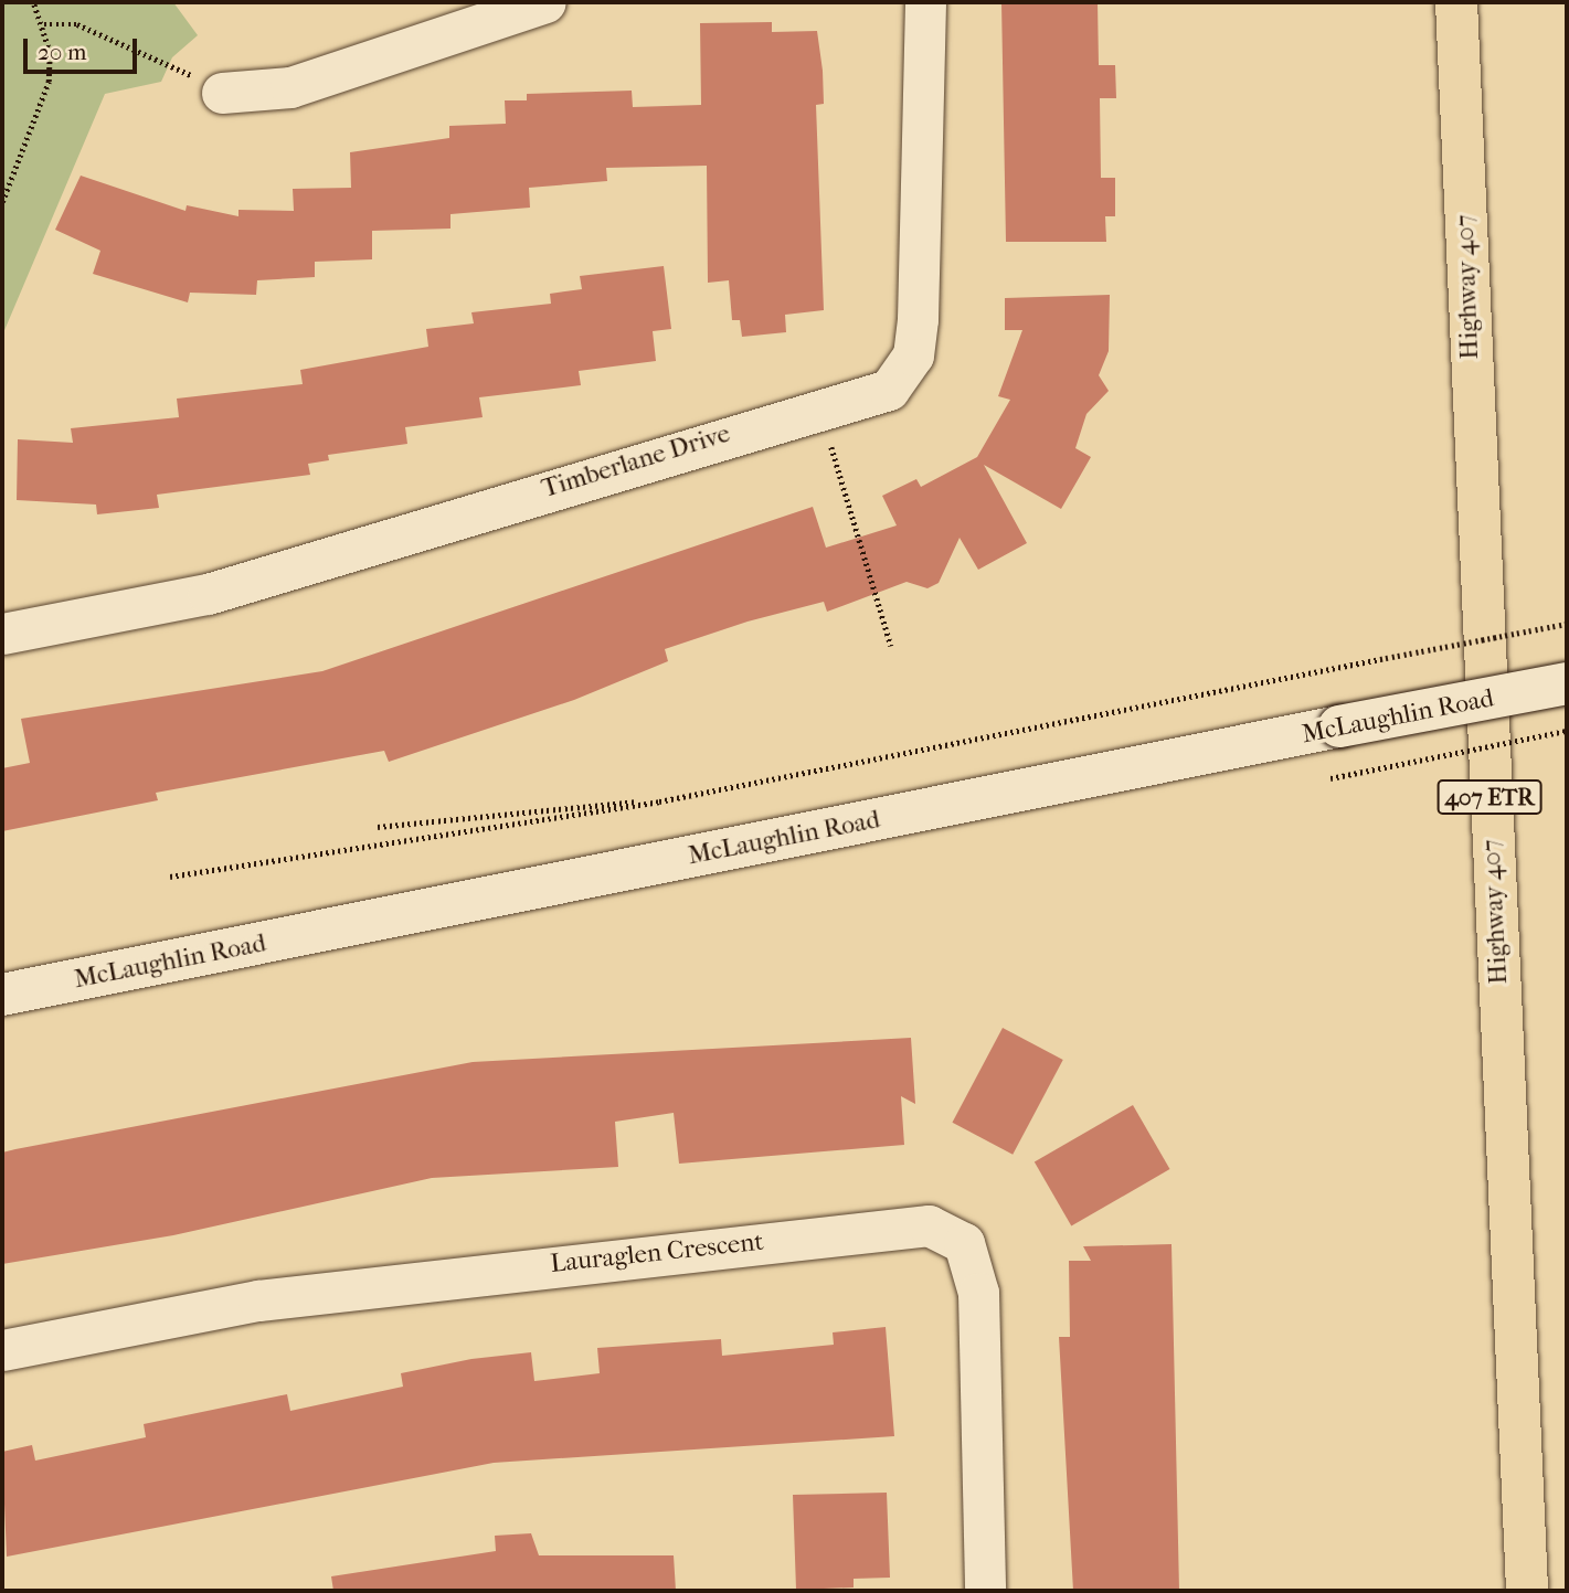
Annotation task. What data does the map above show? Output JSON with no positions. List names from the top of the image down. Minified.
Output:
{"streets":{"highway":["Highway 407","407 ETR"],"street":["Timberlane Drive","McLaughlin Road","Lauraglen Crescent"]},"scale_bar":"20 m"}
